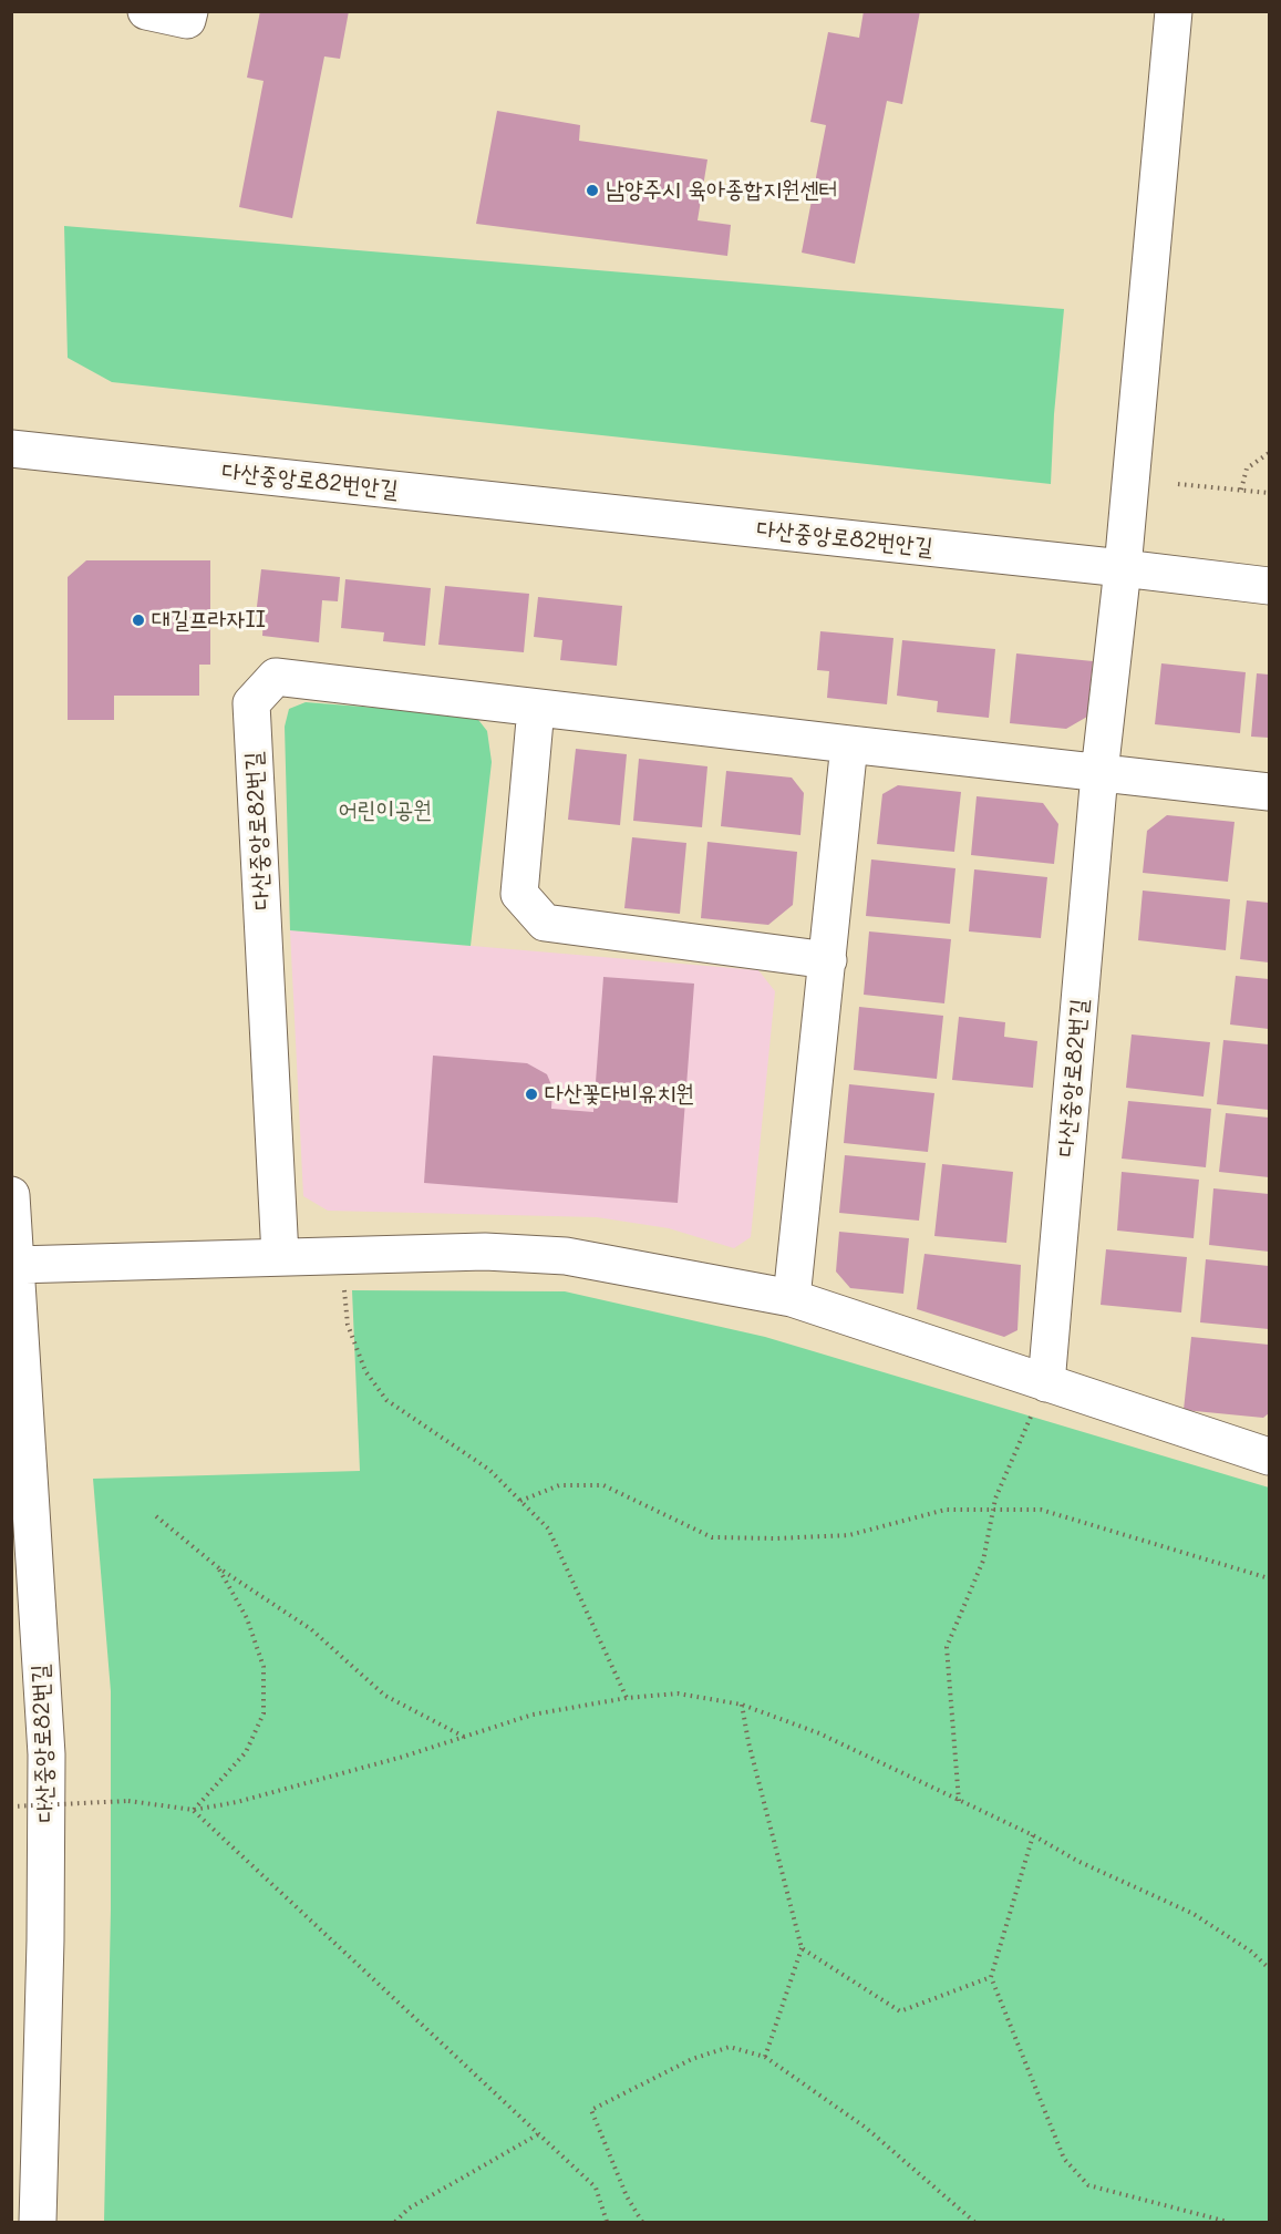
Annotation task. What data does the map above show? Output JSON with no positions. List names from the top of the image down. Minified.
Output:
{"streets":{"street":["다산중앙로82번안길","다산중앙로82번길"]},"crossings":[["다산중앙로82번안길","다산중앙로82번길"]],"parks":["어린이공원"],"places":["남양주시 육아종합지원센터","대길프라자II","다산꽃다비유치원"]}
